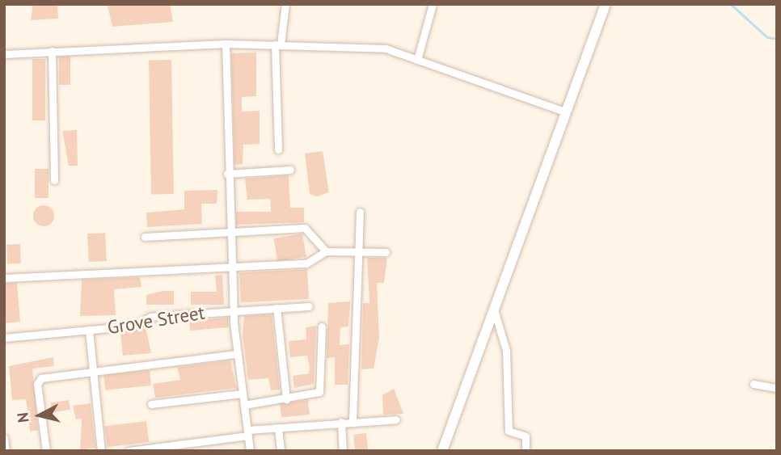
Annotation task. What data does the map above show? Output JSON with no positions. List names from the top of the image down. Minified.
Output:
{"streets":{"street":["Grove Street"]},"north":"left"}
